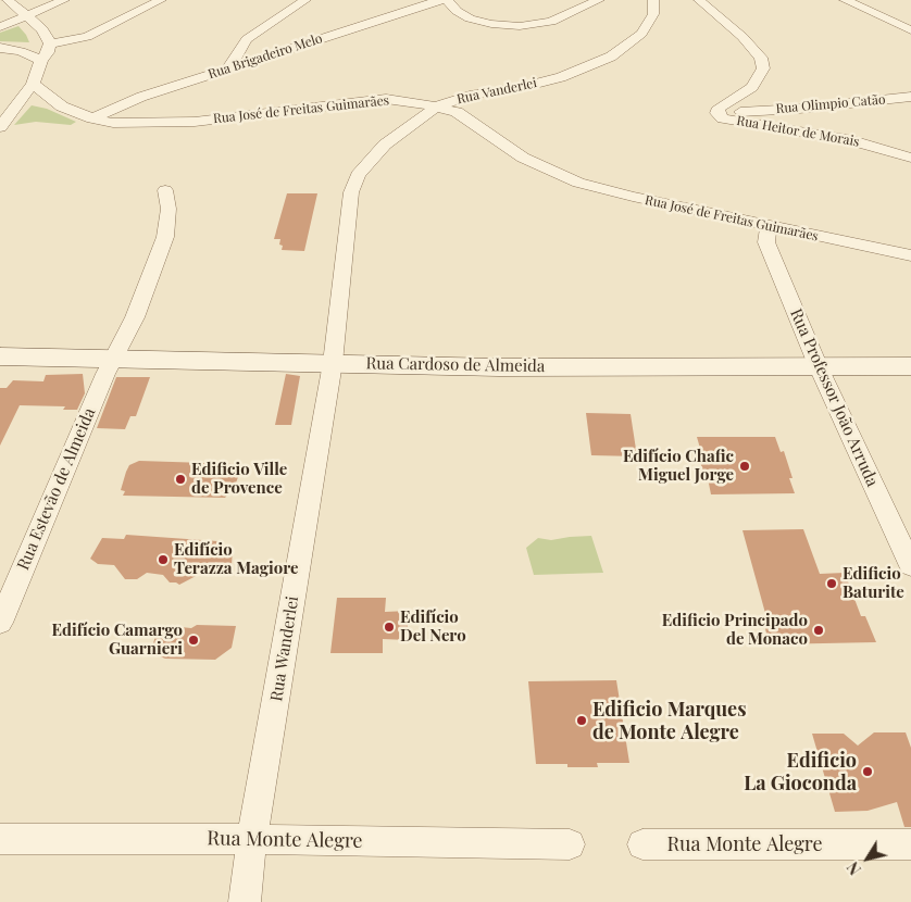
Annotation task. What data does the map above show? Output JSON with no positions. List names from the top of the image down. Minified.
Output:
{"streets":{"main road":["Rua Cardoso de Almeida"],"street":["Rua Brigadeiro Melo","Rua Vanderlei","Rua Olimpio Catão","Rua José de Freitas Guimarães","Rua Heitor de Morais","Rua Professor João Arruda","Rua Estevão de Almeida","Rua Wanderlei","Rua Monte Alegre"]},"crossings":[["Rua Brigadeiro Melo","Rua José de Freitas Guimarães"],["Rua Vanderlei","Rua José de Freitas Guimarães"],["Rua Vanderlei","Rua Cardoso de Almeida"],["Rua Vanderlei","Rua Wanderlei"],["Rua Olimpio Catão","Rua Heitor de Morais"],["Rua José de Freitas Guimarães","Rua Professor João Arruda"],["Rua Cardoso de Almeida","Rua Professor João Arruda"],["Rua Cardoso de Almeida","Rua Estevão de Almeida"],["Rua Cardoso de Almeida","Rua Wanderlei"],["Rua Wanderlei","Rua Monte Alegre"]],"places":["Edifício Chafic Miguel Jorge","Edificio Ville de Provence","Edifício Terazza Magiore","Edificio Baturite","Edifício Del Nero","Edificio Principado de Monaco","Edifício Camargo Guarnieri","Edificio Marques de Monte Alegre","Edificio La Gioconda"],"north":"bottom left"}
